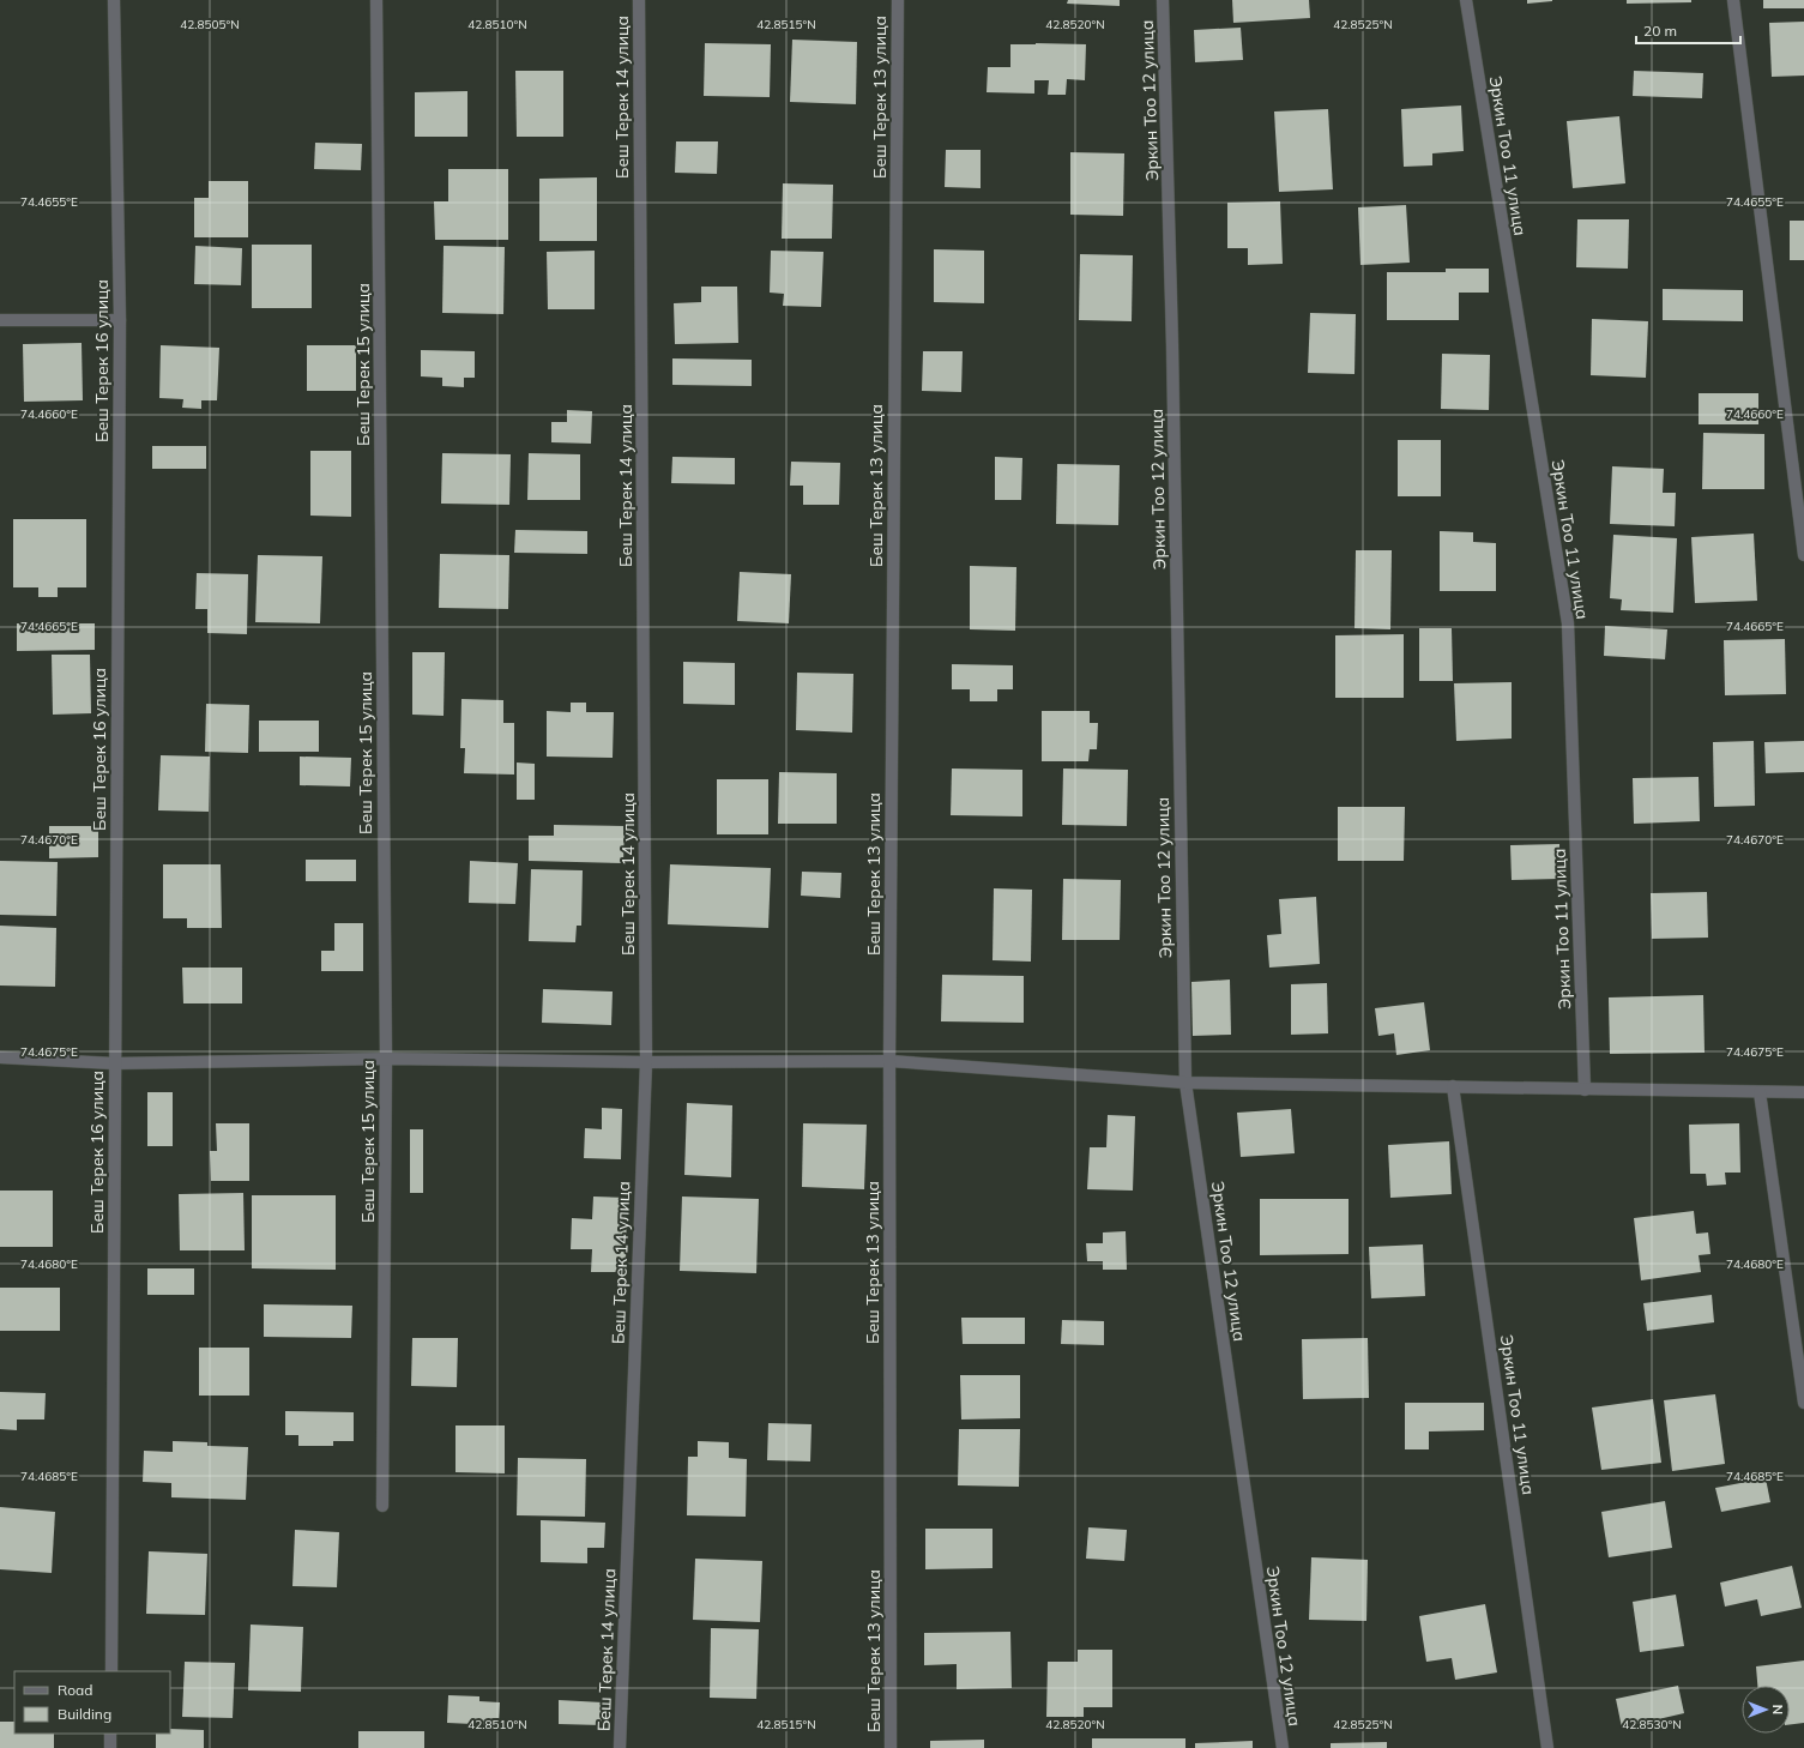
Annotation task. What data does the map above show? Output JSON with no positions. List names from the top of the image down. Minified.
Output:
{"streets":{"street":["Беш Терек 14 улица","Беш Терек 13 улица","Эркин Тоо 12 улица","Эркин Тоо 11 улица","Беш Терек 16 улица","Беш Терек 15 улица"]},"legend":["Road","Building"],"scale_bar":"20 m","north":"right","coordinates":["42.8505°N","42.8510°N","42.8515°N","42.8520°N","42.8525°N","74.4655°E","74.4660°E","74.4665°E","74.4670°E","74.4675°E","74.4680°E","74.4685°E","42.8530°N"]}
